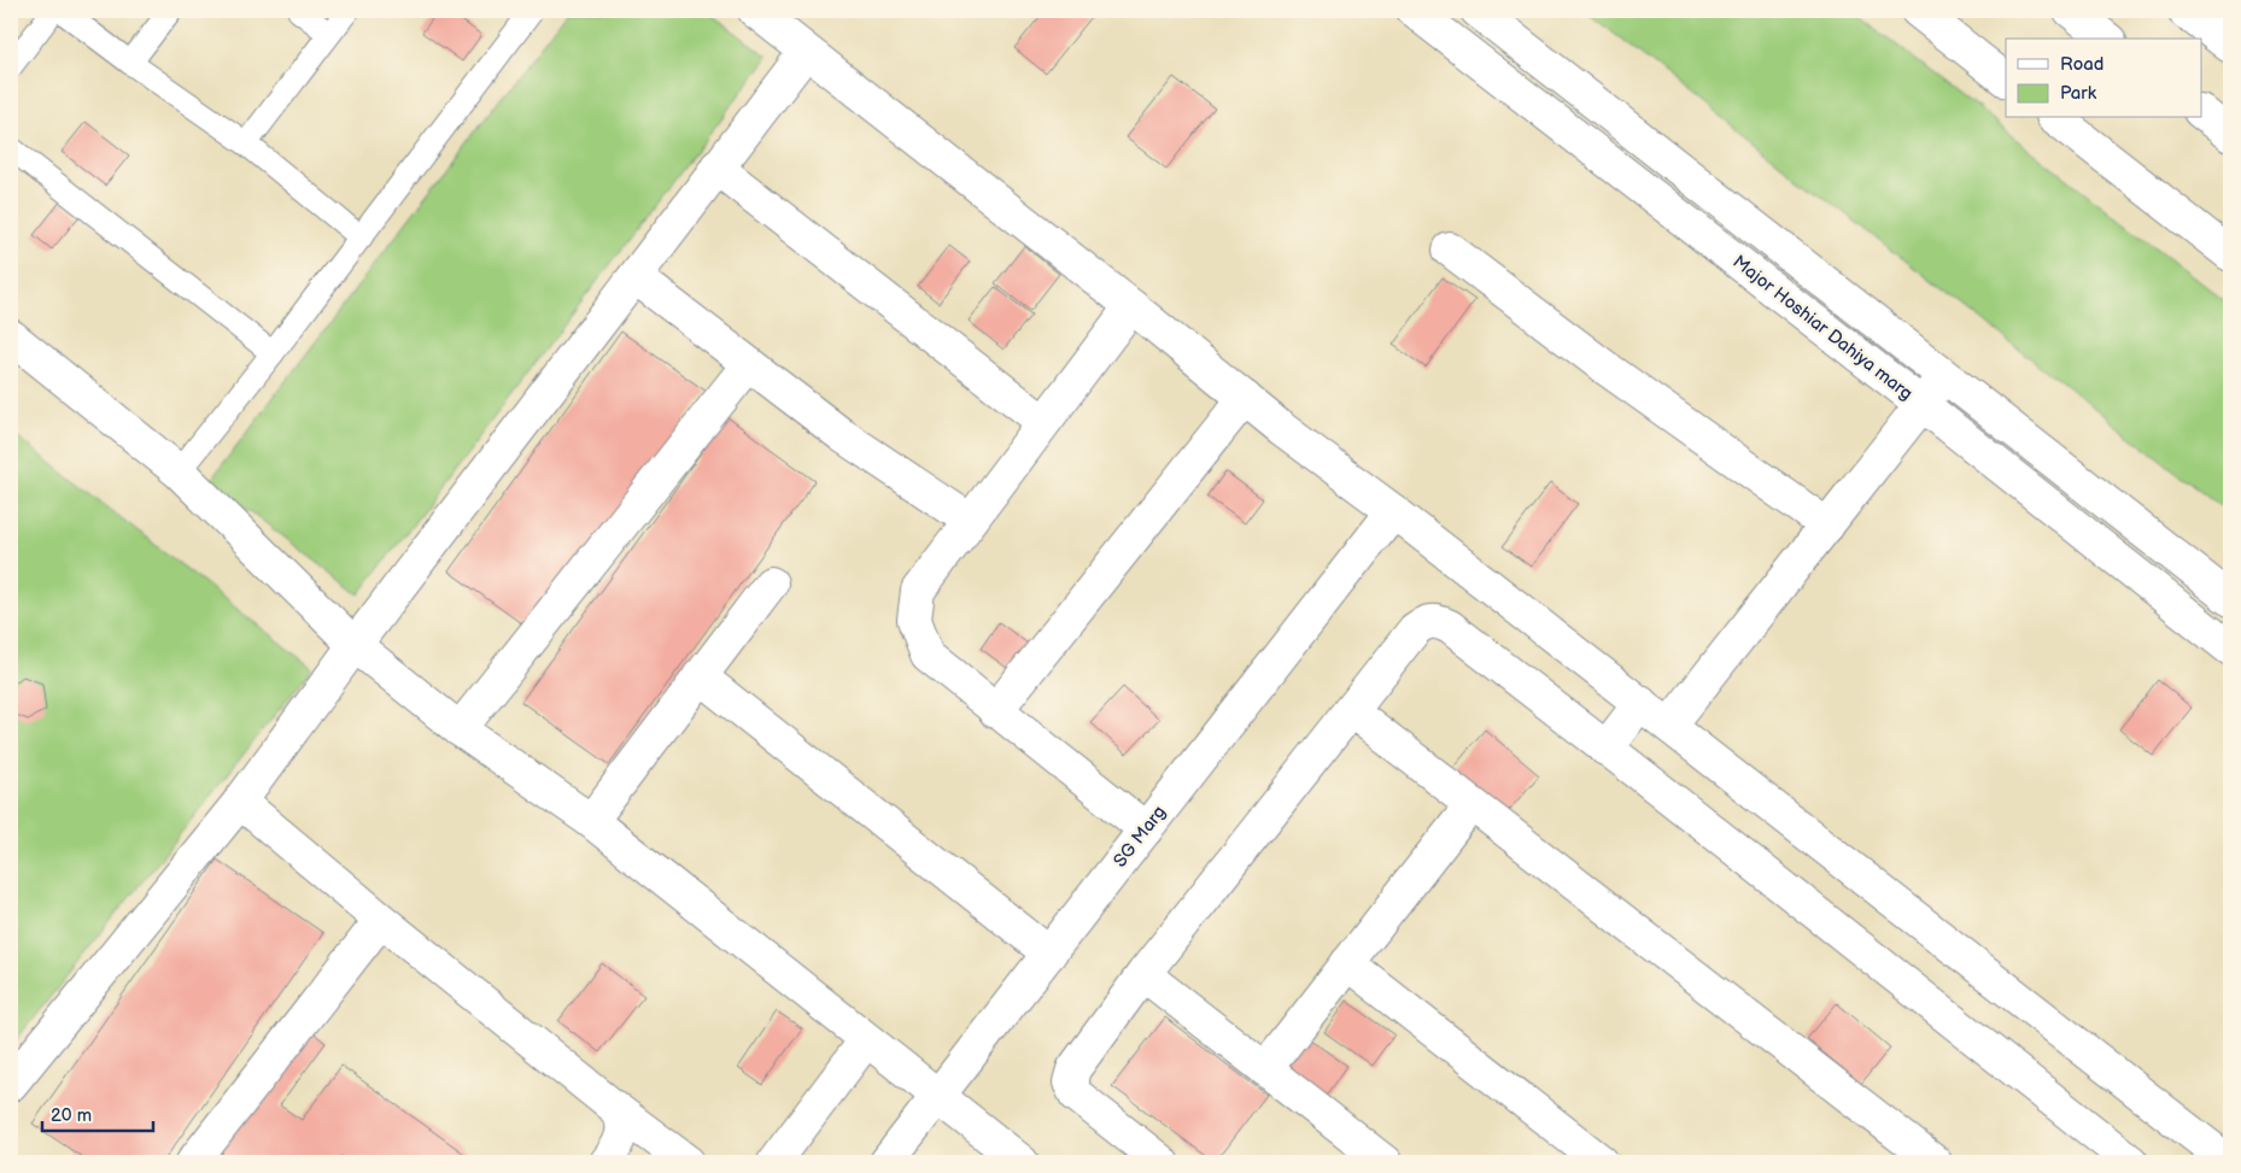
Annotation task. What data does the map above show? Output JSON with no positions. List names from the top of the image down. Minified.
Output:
{"streets":{"street":["Major Hoshiar Dahiya marg","SG Marg"]},"legend":["Road","Park"],"scale_bar":"20 m"}
